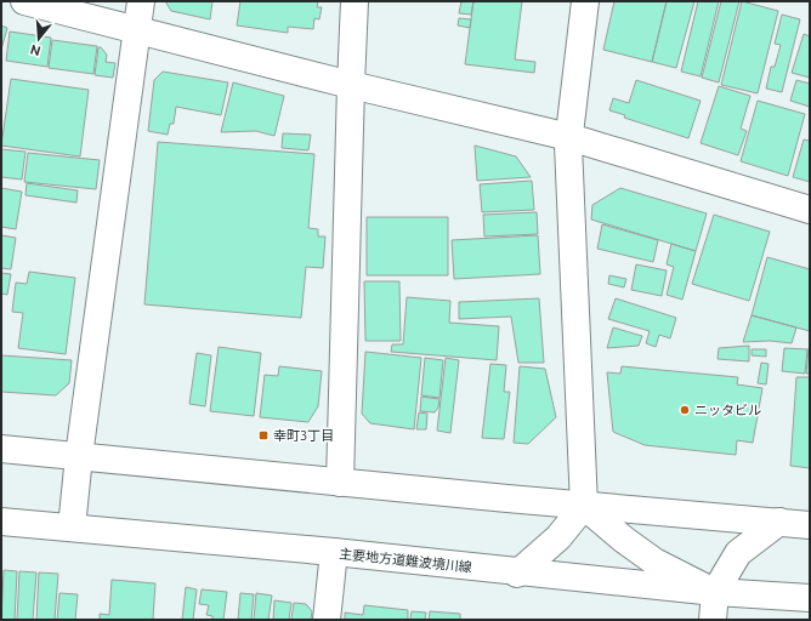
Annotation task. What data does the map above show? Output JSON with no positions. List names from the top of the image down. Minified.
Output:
{"streets":{"street":["主要地方道難波境川線"]},"places":{"other":["ニッタビル"],"transit":["幸町3丁目"]},"north":"bottom"}
